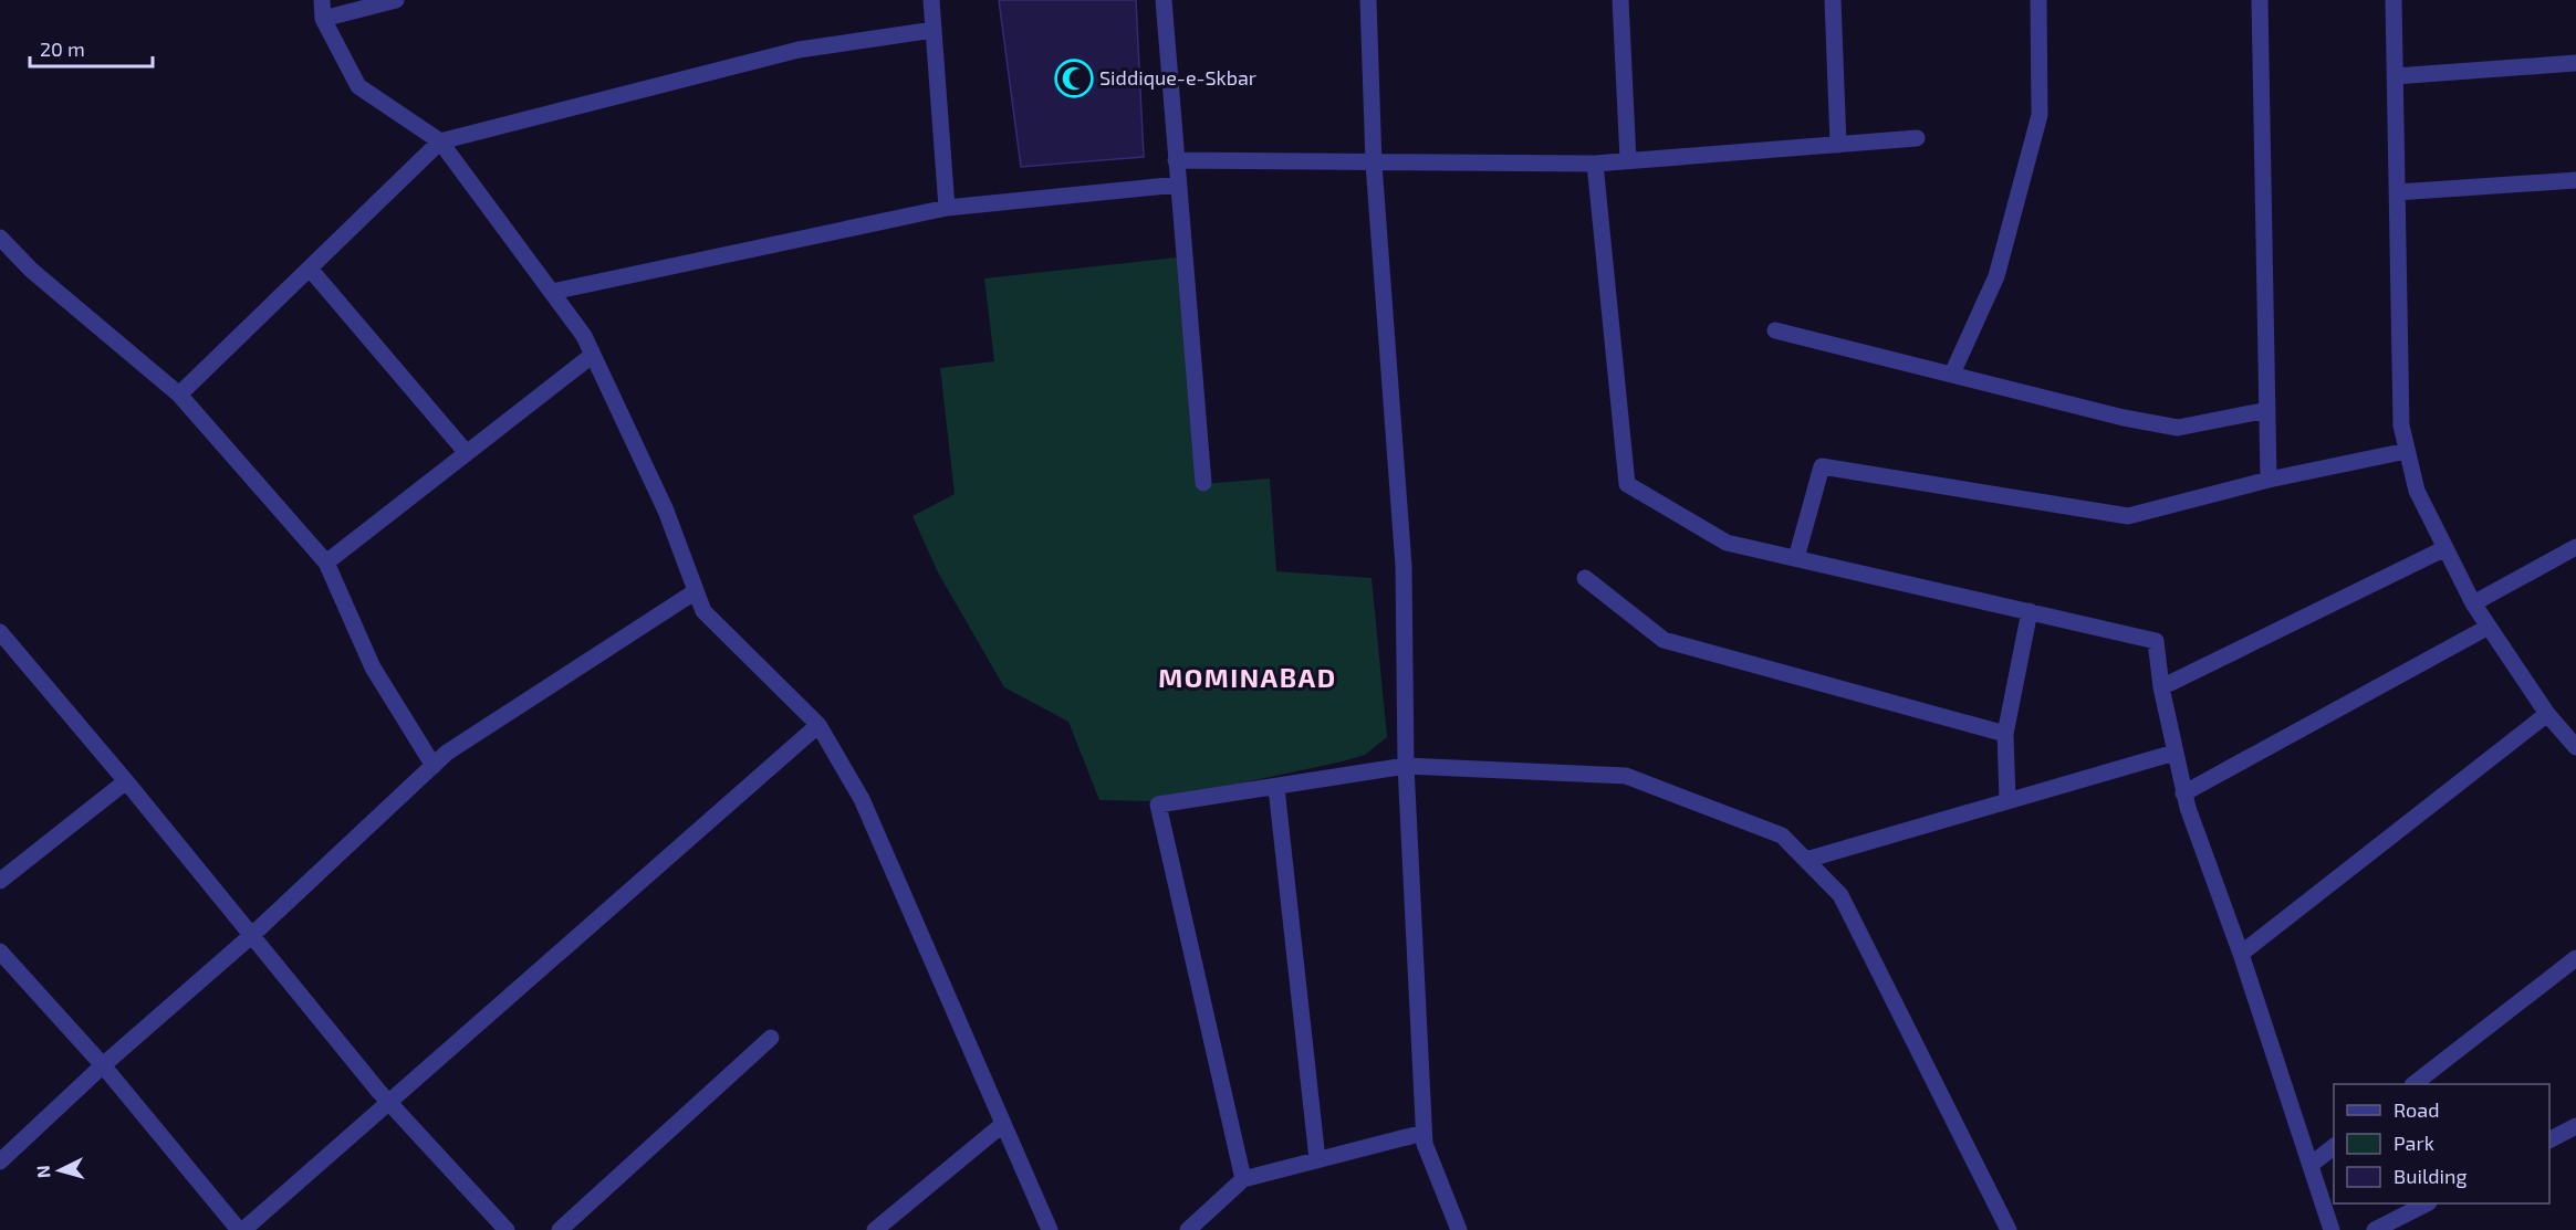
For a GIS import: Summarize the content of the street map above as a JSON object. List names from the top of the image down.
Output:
{
  "districts": ["MOMINABAD"],
  "places": {
    "mosque": ["Siddique-e-Skbar"]
  },
  "legend": ["Road", "Park", "Building"],
  "scale_bar": "20 m",
  "north": "left"
}
